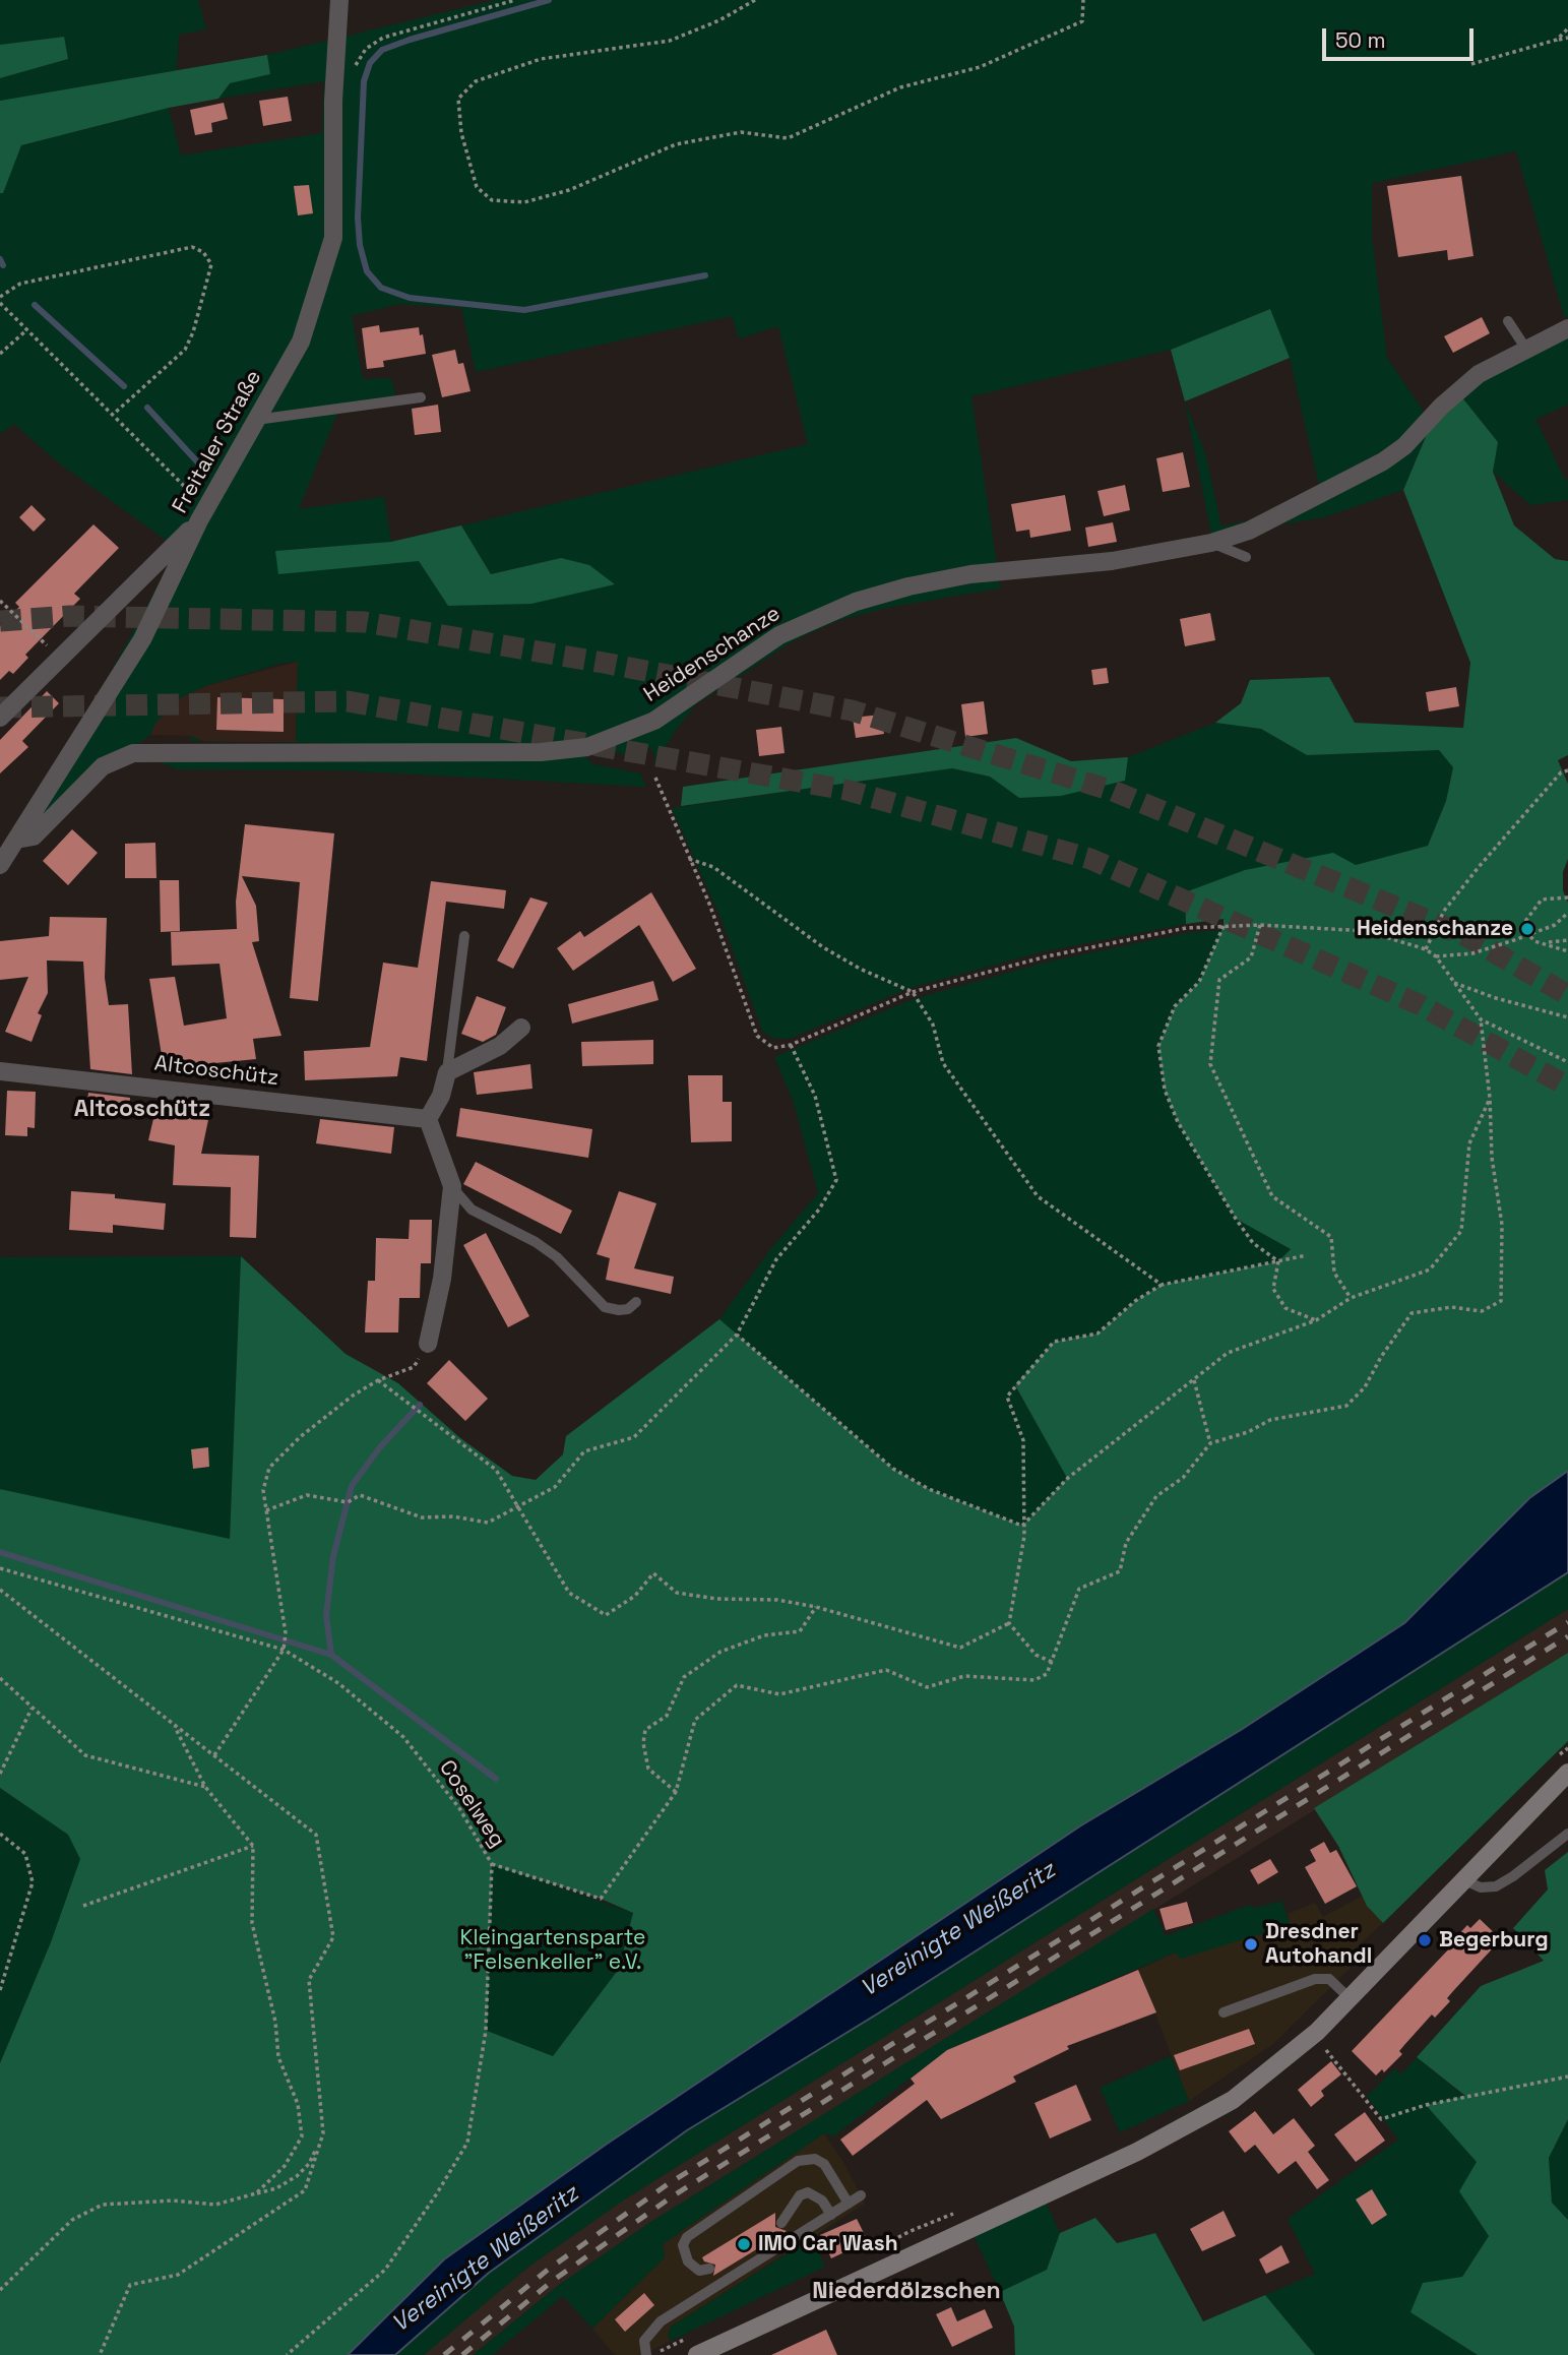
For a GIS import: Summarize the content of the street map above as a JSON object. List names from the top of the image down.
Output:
{
  "streets": {
    "street": ["Freitaler Straße", "Heidenschanze", "Altcoschütz"],
    "path": ["Coselweg"]
  },
  "crossings": [
    ["Freitaler Straße", "Heidenschanze"]
  ],
  "districts": ["Altcoschütz", "Niederdölzschen"],
  "water": ["Vereinigte Weißeritz"],
  "parks": ["Kleingartensparte \"Felsenkeller\" e.V."],
  "places": [
    "Heidenschanze",
    "Begerburg",
    "Dresdner Autohandl",
    "IMO Car Wash"
  ],
  "scale_bar": "50 m"
}
